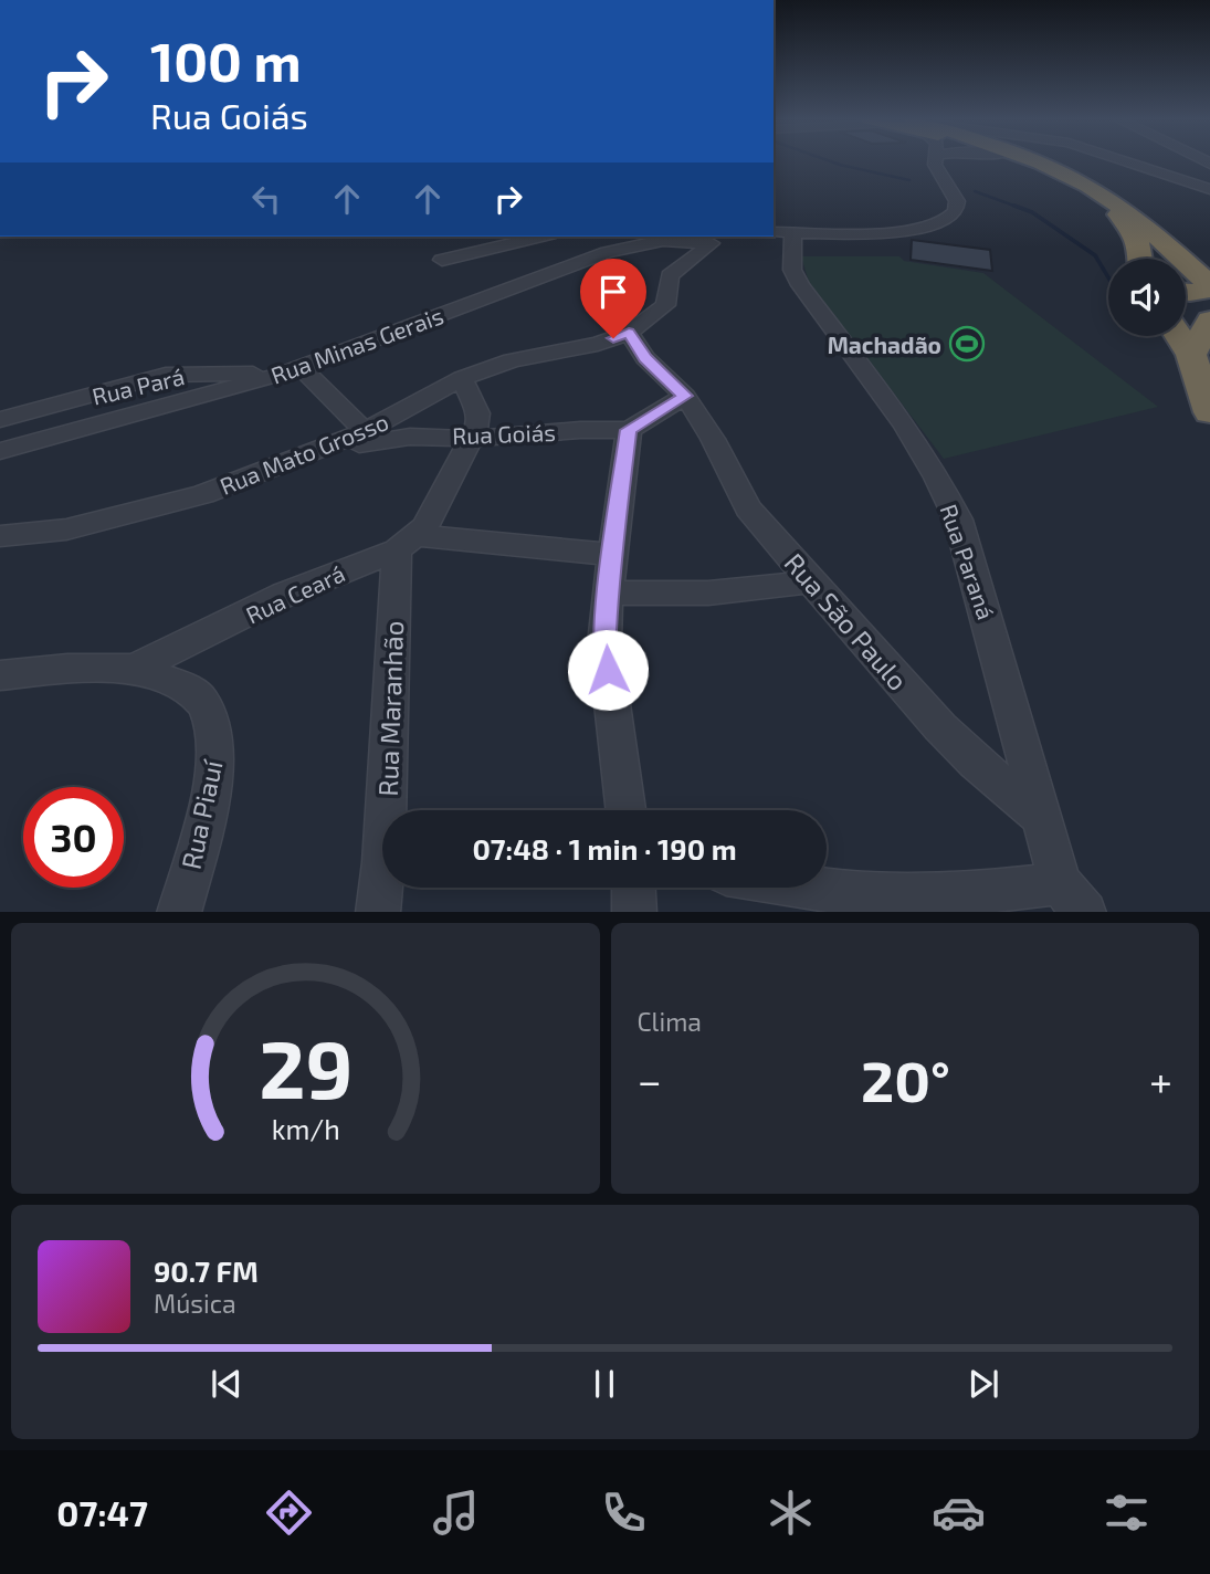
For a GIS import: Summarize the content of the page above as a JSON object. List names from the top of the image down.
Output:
{
  "streets": {
    "street": [
      "Rua Minas Gerais",
      "Rua Pará",
      "Rua Goiás",
      "Rua Mato Grosso",
      "Rua Paraná",
      "Rua Ceará",
      "Rua São Paulo",
      "Rua Maranhão",
      "Rua Piauí"
    ]
  },
  "crossings": [
    ["Rua Minas Gerais", "Rua Pará"],
    ["Rua Minas Gerais", "Rua Mato Grosso"],
    ["Rua Goiás", "Rua Mato Grosso"],
    ["Rua Paraná", "Rua São Paulo"],
    ["Rua Ceará", "Rua Maranhão"],
    ["Rua Ceará", "Rua Piauí"]
  ],
  "places": {
    "sports": ["Machadão"]
  },
  "page": {
    "turn": ["100 m", "Rua Goiás"],
    "limit": "30",
    "trip": "07:48 · 1 min · 190 m",
    "tile": "Clima",
    "heat": ["−", "20°", "+"],
    "song": ["90.7 FM", "Música"],
    "tabs": "07:47",
    "gauge": ["29", "km/h"]
  }
}
